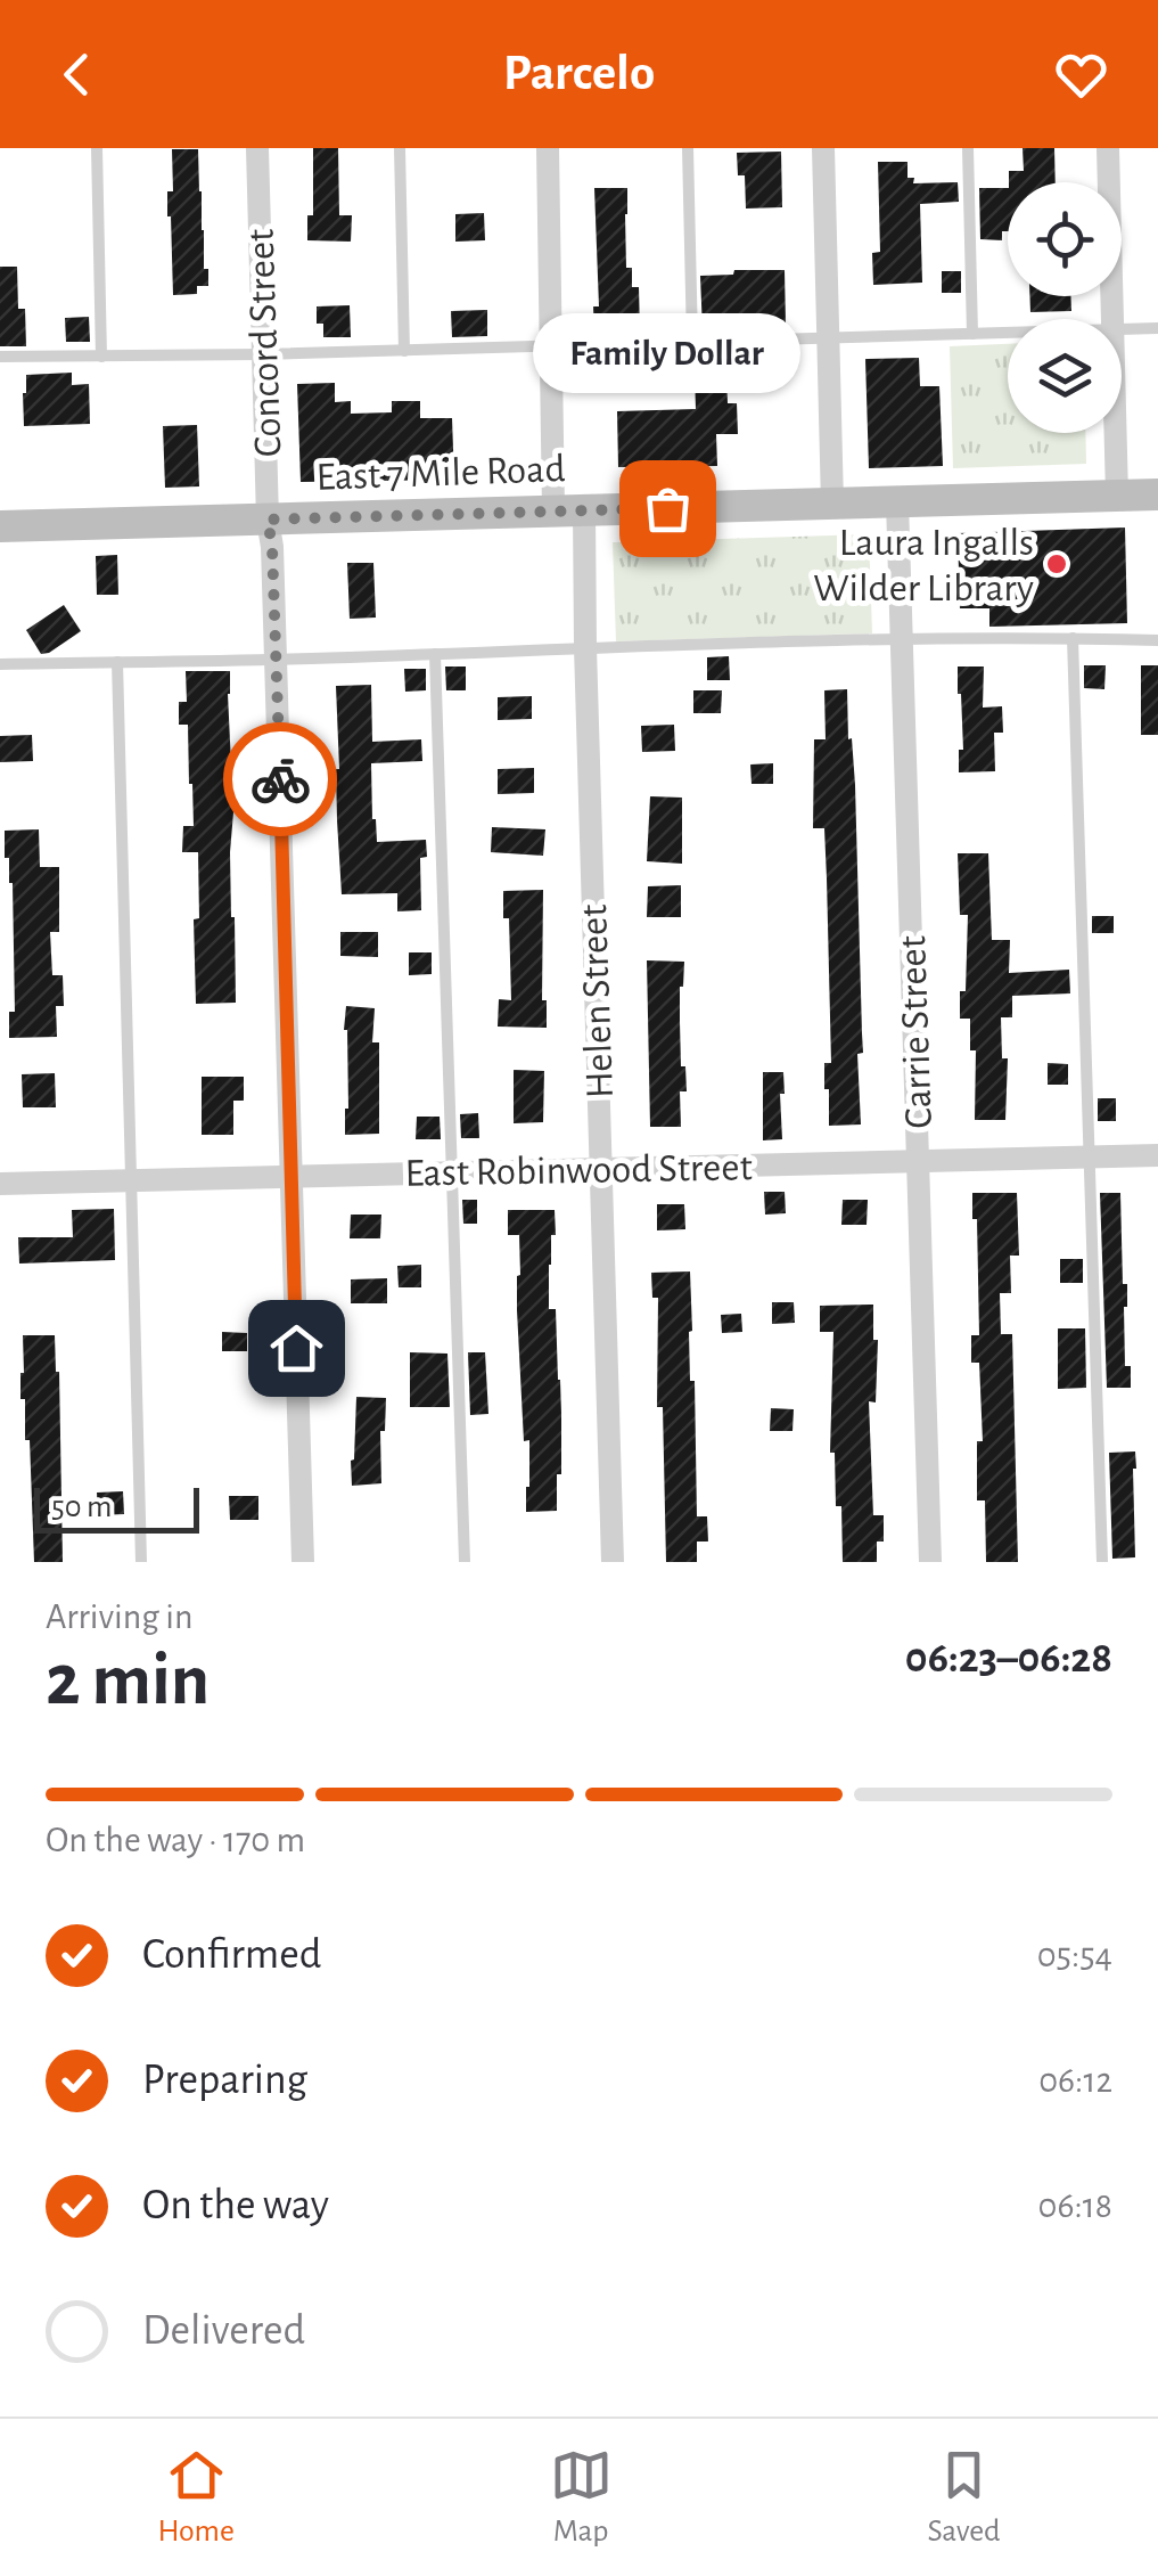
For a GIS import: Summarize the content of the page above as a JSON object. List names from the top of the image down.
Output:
{
  "streets": {
    "street": [
      "Concord Street",
      "East 7 Mile Road",
      "Helen Street",
      "Carrie Street",
      "East Robinwood Street"
    ]
  },
  "crossings": [
    ["Concord Street", "East 7 Mile Road"],
    ["Concord Street", "East Robinwood Street"],
    ["East 7 Mile Road", "Helen Street"],
    ["East 7 Mile Road", "Carrie Street"],
    ["Helen Street", "East Robinwood Street"],
    ["Carrie Street", "East Robinwood Street"]
  ],
  "places": ["Family Dollar", "Laura Ingalls Wilder Library"],
  "scale_bar": "50 m",
  "page": {
    "header": "Parcelo",
    "bubble": "Family Dollar",
    "scale": "50 m",
    "heading": ["2 min", "Arriving in", "06:23–06:28"],
    "bar": "On the way · 170 m",
    "list": [
      ["Confirmed", "05:54"],
      ["Preparing", "06:12"],
      ["On the way", "06:18"],
      "Delivered"
    ],
    "tabs": ["Home", "Map", "Saved"]
  }
}
